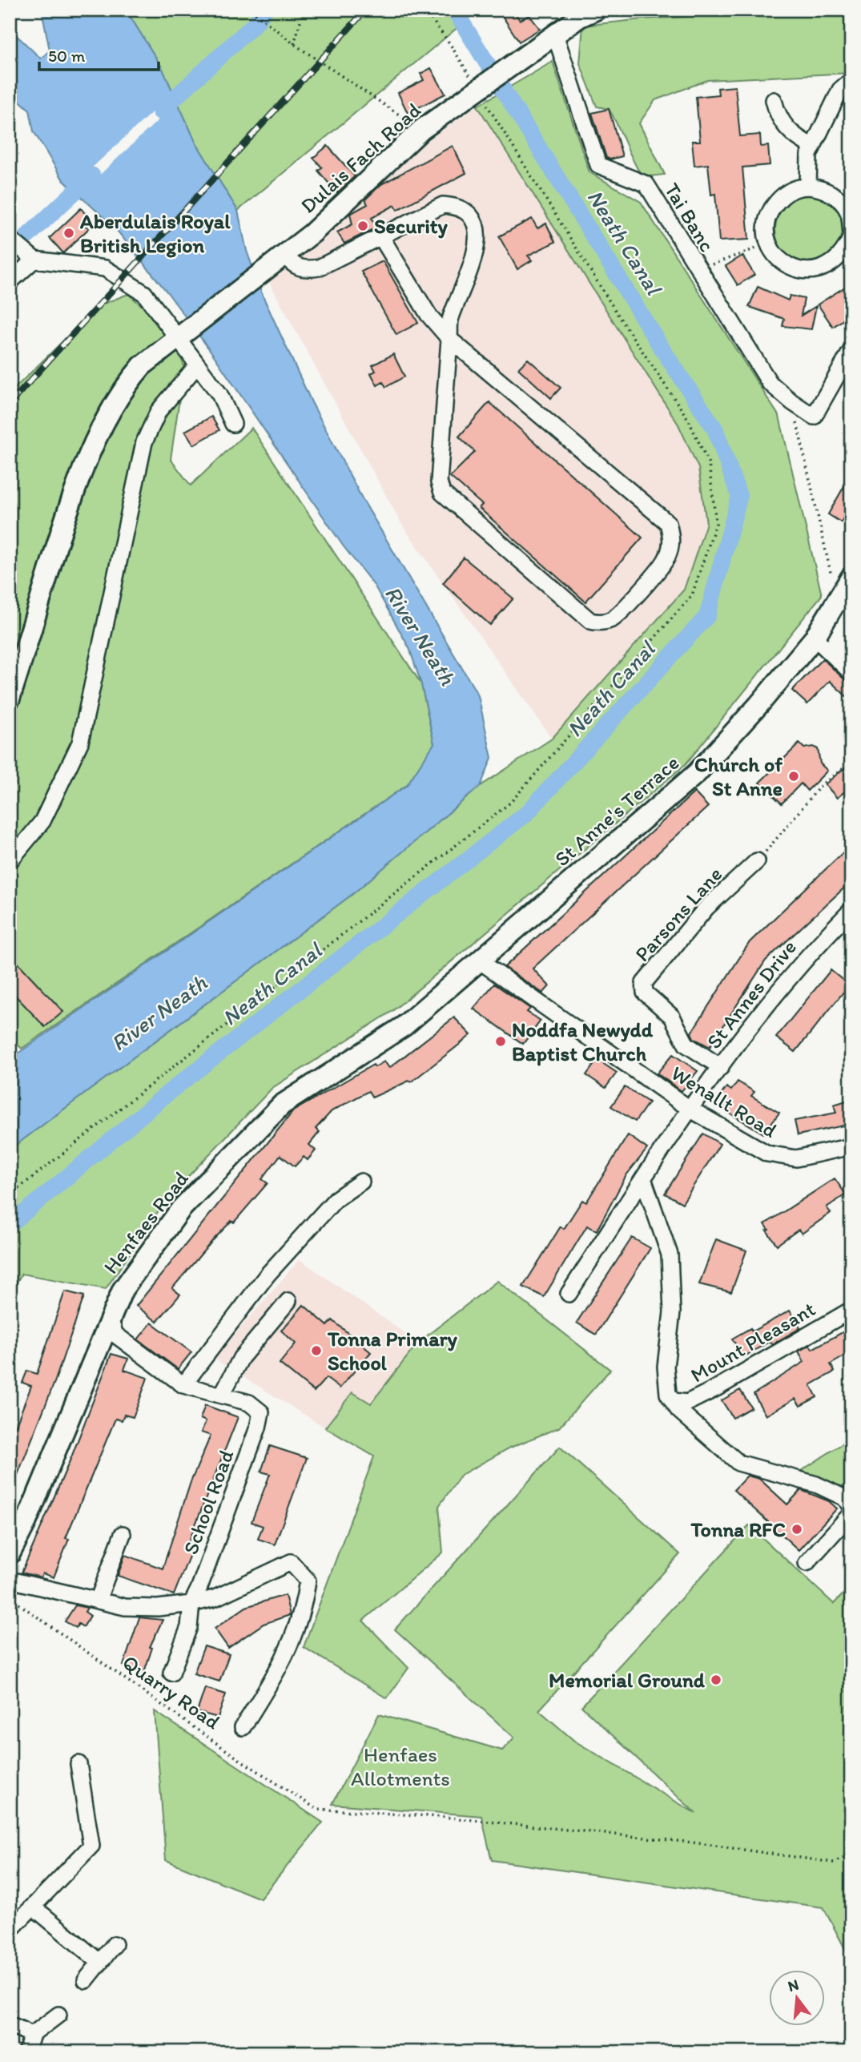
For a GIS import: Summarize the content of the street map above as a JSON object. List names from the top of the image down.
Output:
{
  "streets": {
    "main road": ["Dulais Fach Road", "St Anne's Terrace", "Henfaes Road"],
    "street": [
      "Tai Banc",
      "Parsons Lane",
      "St Annes Drive",
      "Wenallt Road",
      "Mount Pleasant",
      "School Road"
    ],
    "path": ["Quarry Road"]
  },
  "crossings": [
    ["Dulais Fach Road", "Tai Banc"],
    ["St Anne's Terrace", "Wenallt Road"],
    ["St Anne's Terrace", "Henfaes Road"],
    ["Parsons Lane", "St Annes Drive"],
    ["St Annes Drive", "Wenallt Road"],
    ["Wenallt Road", "Henfaes Road"],
    ["Henfaes Road", "School Road"]
  ],
  "water": ["Neath Canal", "River Neath"],
  "parks": ["Henfaes Allotments"],
  "places": [
    "Security",
    "Aberdulais Royal British Legion",
    "Church of St Anne",
    "Noddfa Newydd Baptist Church",
    "Tonna Primary School",
    "Tonna RFC",
    "Memorial Ground"
  ],
  "scale_bar": "50 m",
  "north": "top"
}
